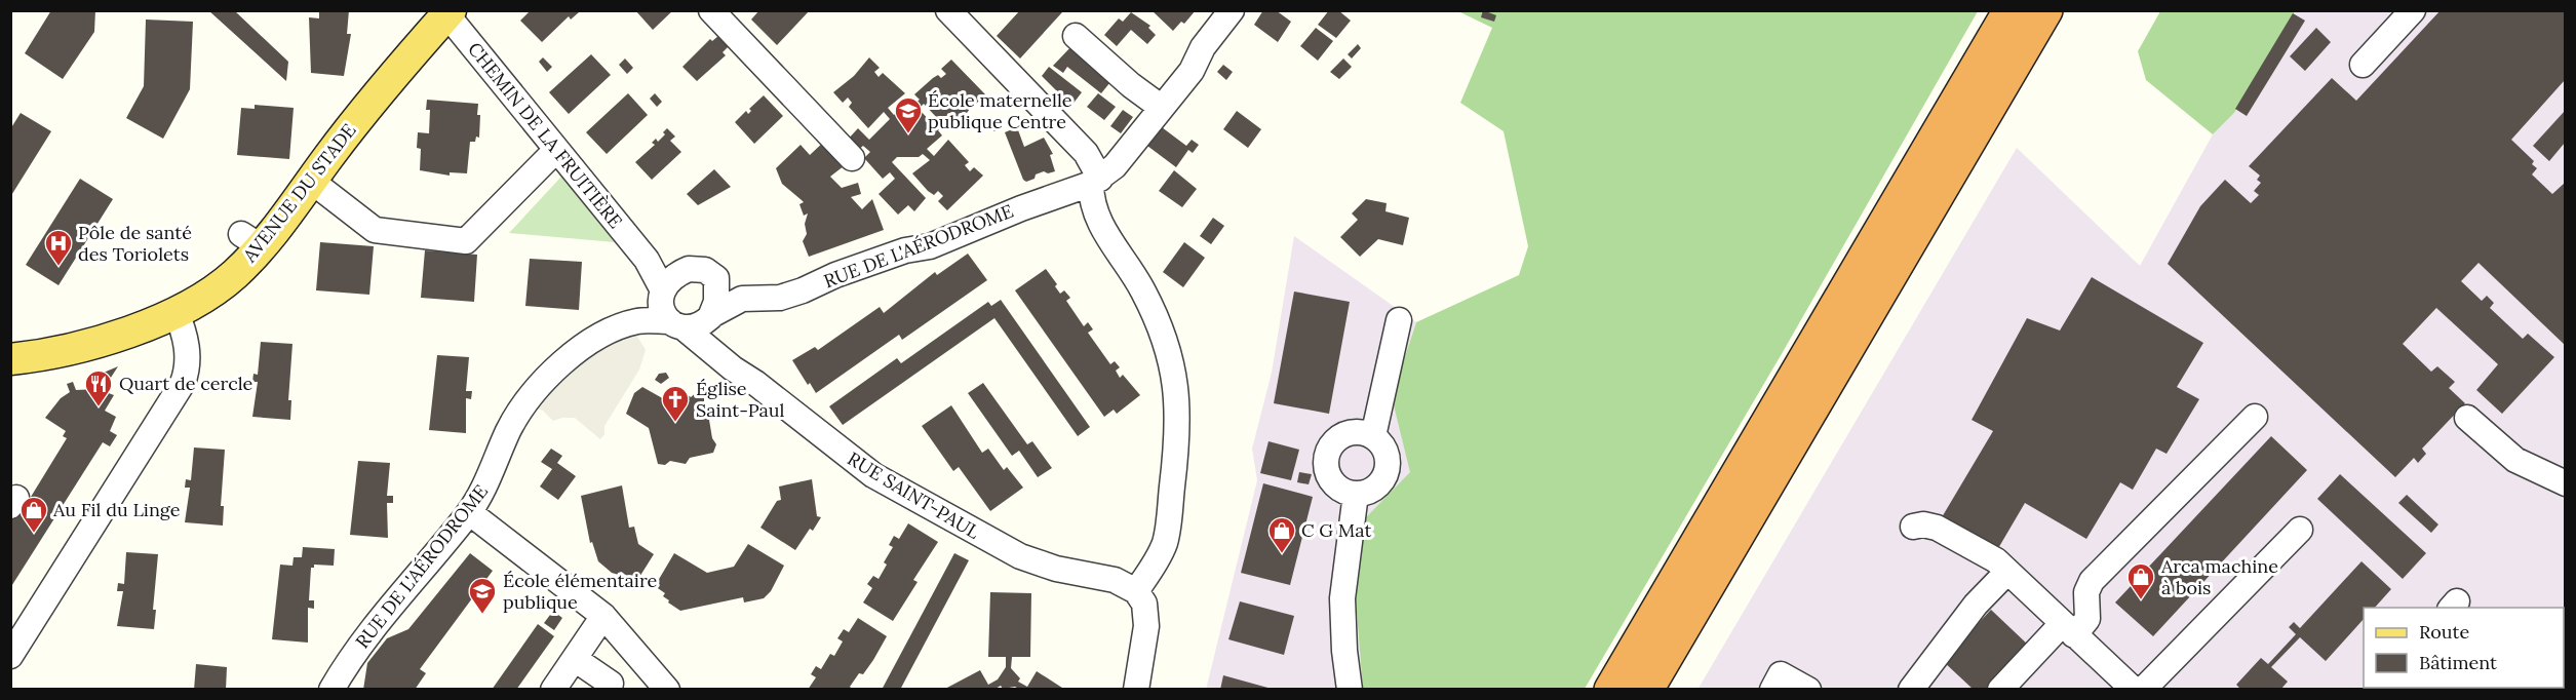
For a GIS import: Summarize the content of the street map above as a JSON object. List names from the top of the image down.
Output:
{
  "streets": {
    "main road": ["AVENUE DU STADE"],
    "street": ["CHEMIN DE LA FRUITIÈRE", "RUE DE L'AÉRODROME", "RUE SAINT-PAUL"]
  },
  "crossings": [
    ["CHEMIN DE LA FRUITIÈRE", "AVENUE DU STADE"],
    ["CHEMIN DE LA FRUITIÈRE", "RUE DE L'AÉRODROME"],
    ["CHEMIN DE LA FRUITIÈRE", "RUE SAINT-PAUL"],
    ["RUE DE L'AÉRODROME", "RUE SAINT-PAUL"]
  ],
  "places": {
    "school or university": ["École maternelle publique Centre", "École élémentaire publique"],
    "hospital": ["Pôle de santé des Toriolets"],
    "restaurant": ["Quart de cercle"],
    "church": ["Église Saint-Paul"],
    "shop": ["Au Fil du Linge", "C G Mat", "Arca machine à bois"]
  },
  "legend": ["Route", "Bâtiment"]
}
